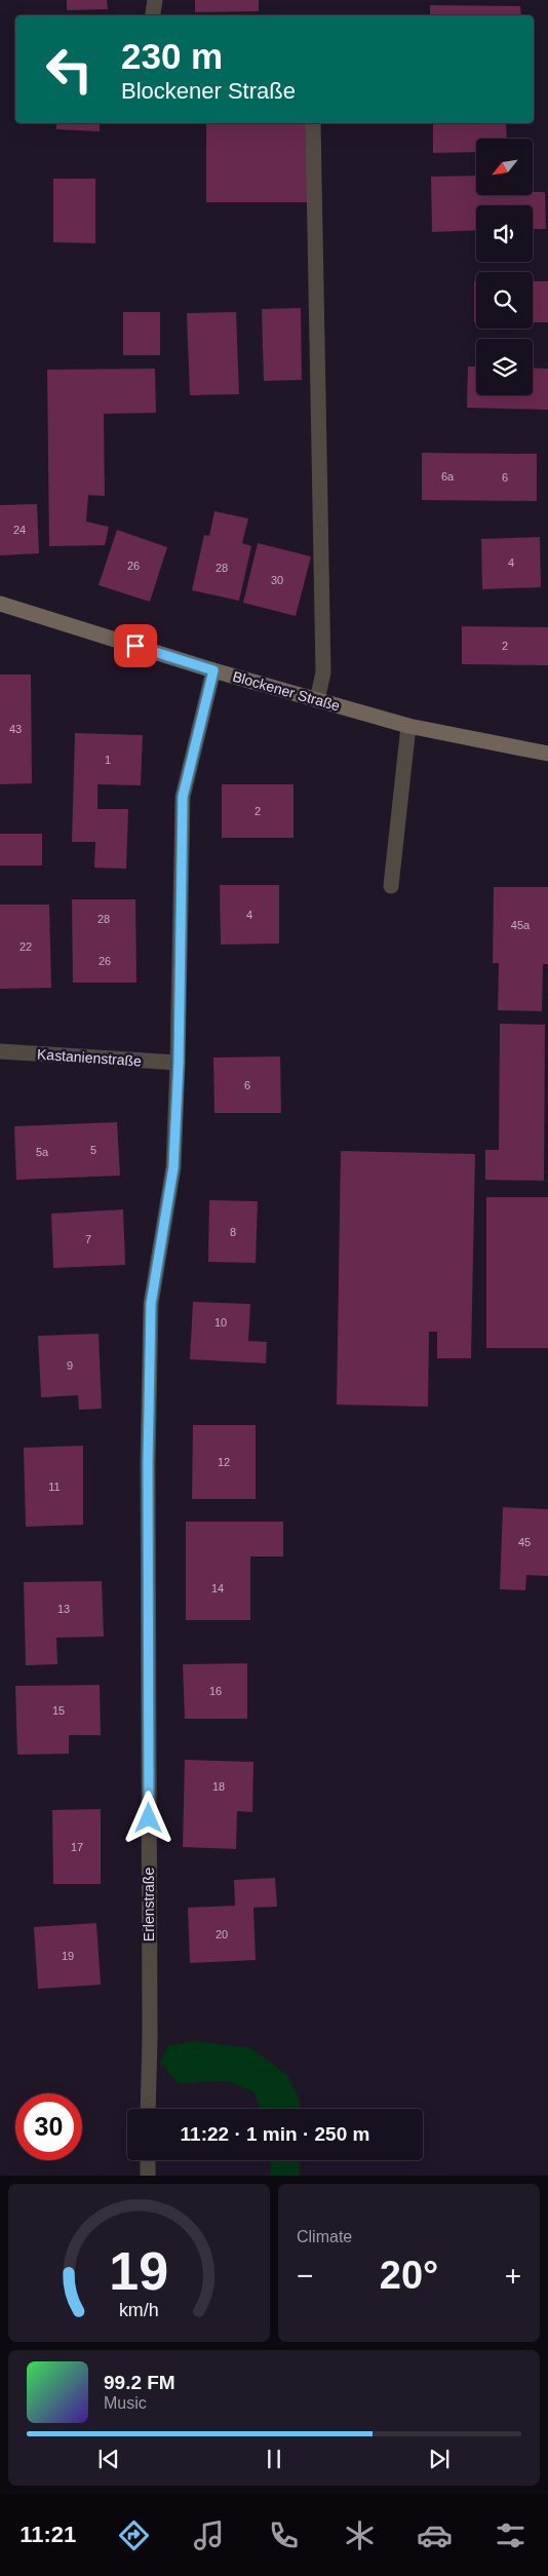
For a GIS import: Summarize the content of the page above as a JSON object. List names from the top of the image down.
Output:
{
  "streets": {
    "street": ["Blockener Straße", "Kastanienstraße", "Erlenstraße"]
  },
  "crossings": [
    ["Blockener Straße", "Erlenstraße"],
    ["Kastanienstraße", "Erlenstraße"]
  ],
  "house_numbers": [
    "6a",
    "6",
    "24",
    "4",
    "26",
    "28",
    "30",
    "2",
    "43",
    "1",
    "2",
    "4",
    "28",
    "45a",
    "22",
    "26",
    "6",
    "5",
    "5a",
    "8",
    "7",
    "10",
    "9",
    "12",
    "11",
    "45",
    "14",
    "13",
    "16",
    "15",
    "18",
    "17",
    "20",
    "19"
  ],
  "north": "bottom left",
  "page": {
    "turn": ["230 m", "Blockener Straße"],
    "limit": "30",
    "trip": "11:22 · 1 min · 250 m",
    "tile": "Climate",
    "heat": ["−", "20°", "+"],
    "song": ["99.2 FM", "Music"],
    "tabs": "11:21",
    "gauge": ["19", "km/h"]
  }
}
